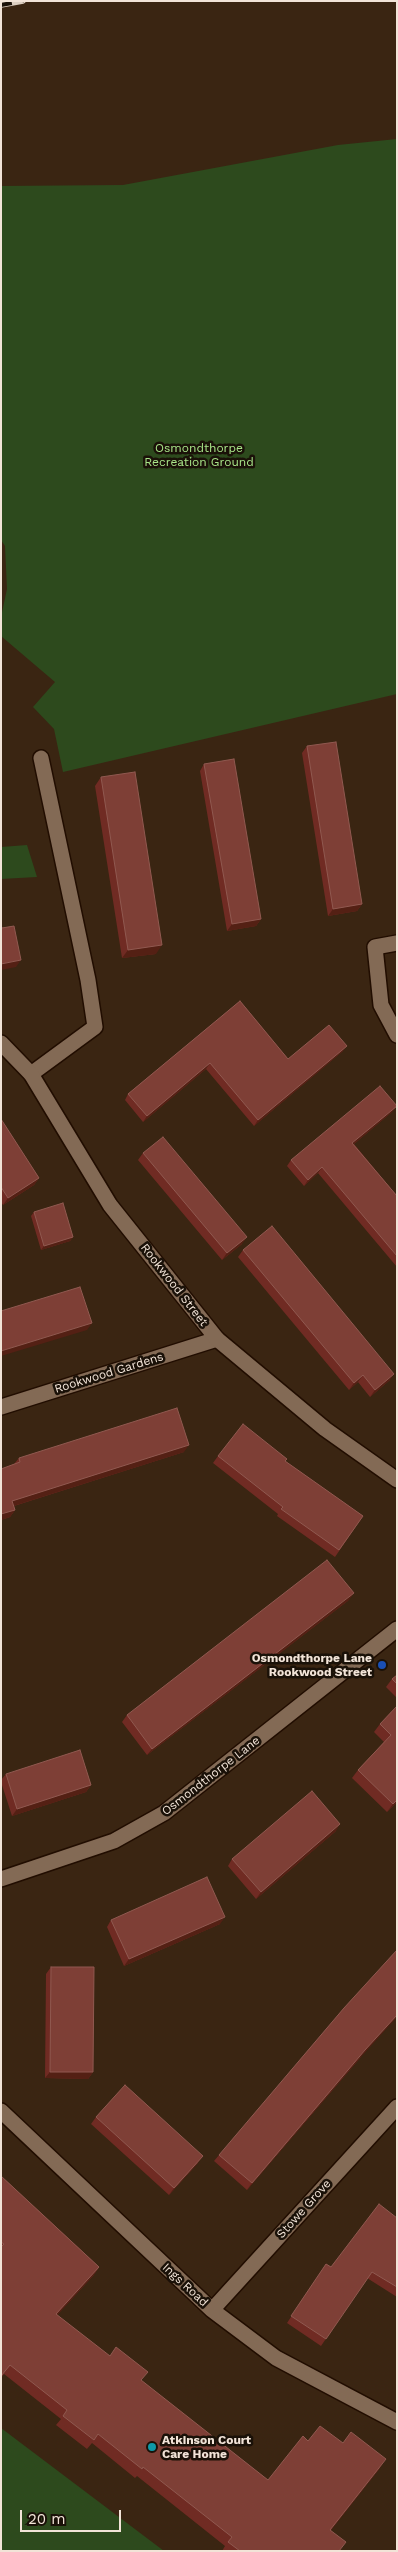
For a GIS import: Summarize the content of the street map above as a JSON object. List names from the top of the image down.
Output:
{
  "streets": {
    "street": [
      "Rookwood Street",
      "Rookwood Gardens",
      "Osmondthorpe Lane",
      "Stowe Grove",
      "Ings Road"
    ]
  },
  "crossings": [
    ["Rookwood Street", "Rookwood Gardens"],
    ["Stowe Grove", "Ings Road"]
  ],
  "parks": ["Osmondthorpe Recreation Ground"],
  "places": ["Osmondthorpe Lane Rookwood Street", "Atkinson Court Care Home"],
  "scale_bar": "20 m"
}
